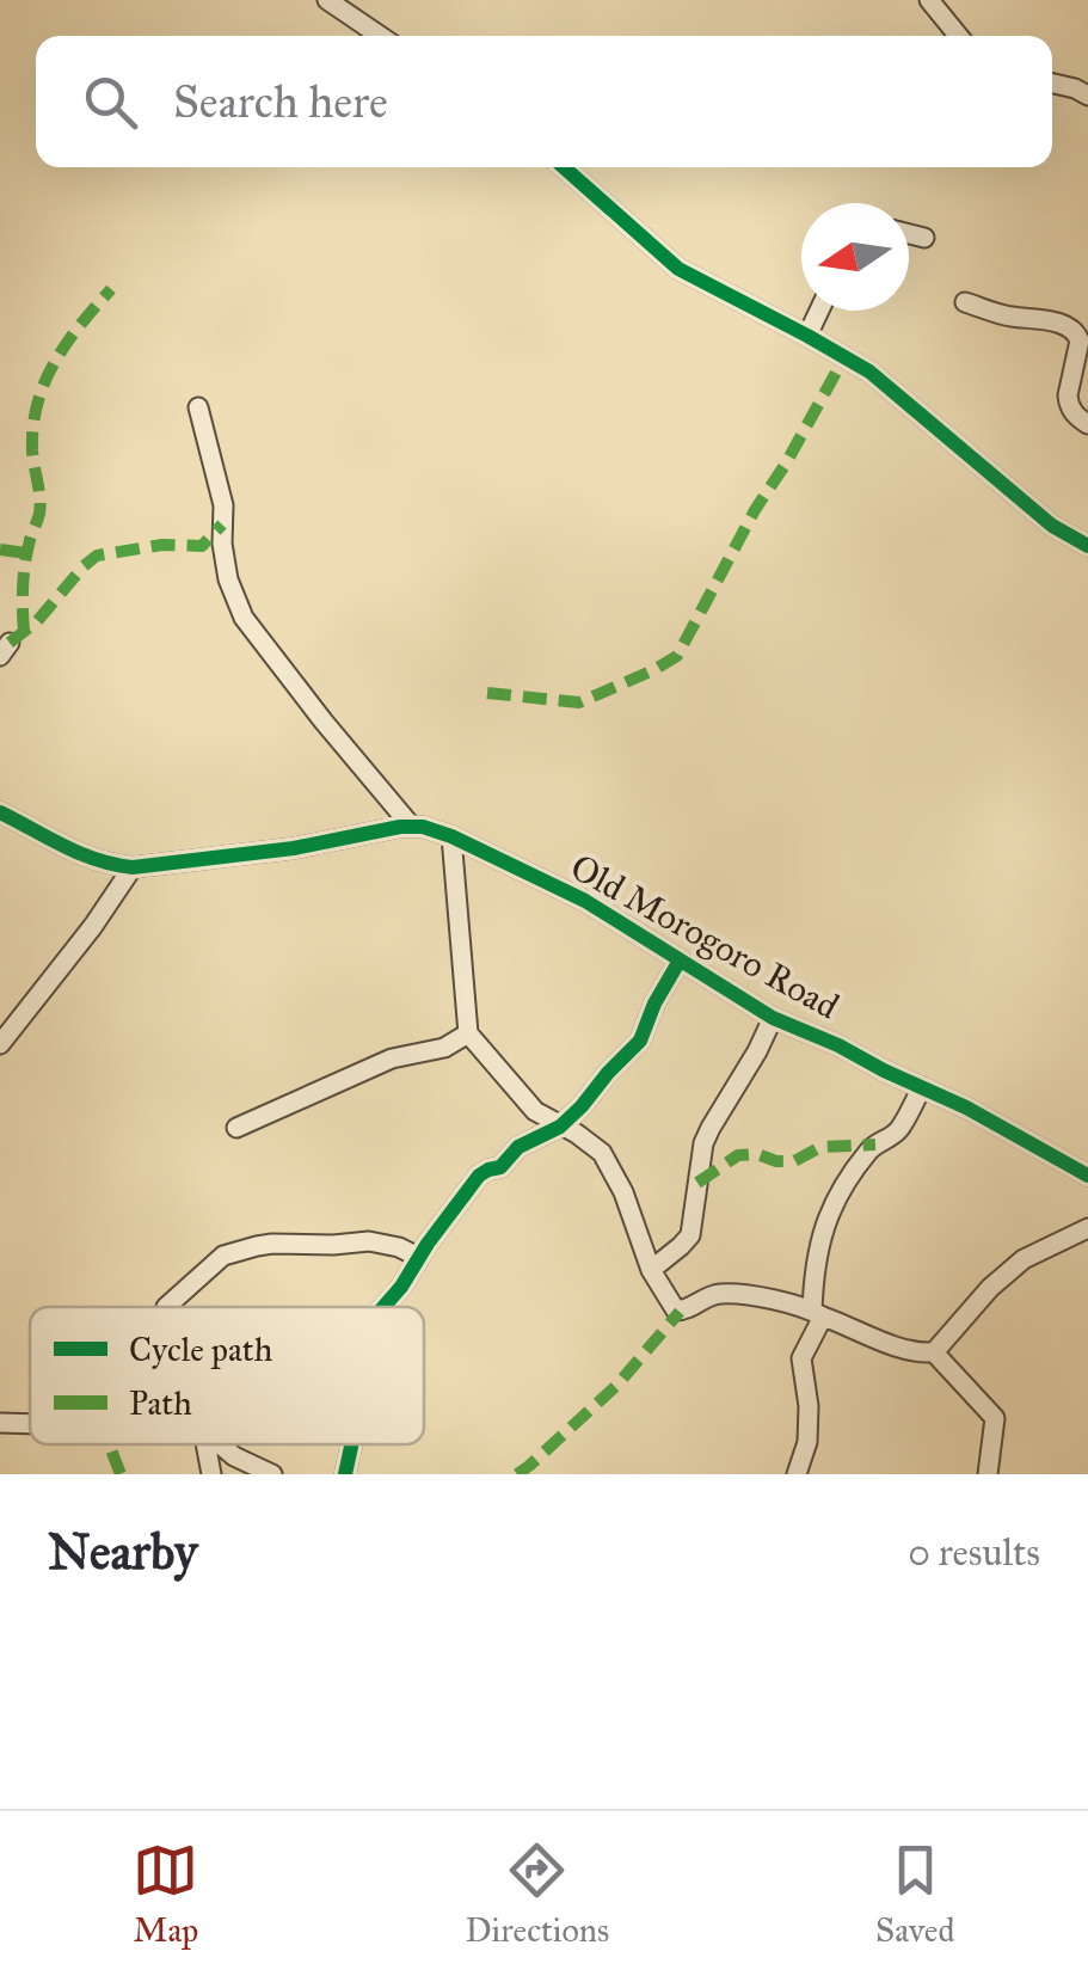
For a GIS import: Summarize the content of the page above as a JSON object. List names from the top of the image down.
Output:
{
  "streets": {
    "street": ["Old Morogoro Road"]
  },
  "legend": ["Cycle path", "Path"],
  "north": "left",
  "page": {
    "search": "Search here",
    "heading": ["Nearby", "0 results"],
    "nav": ["Map", "Directions", "Saved"]
  }
}
